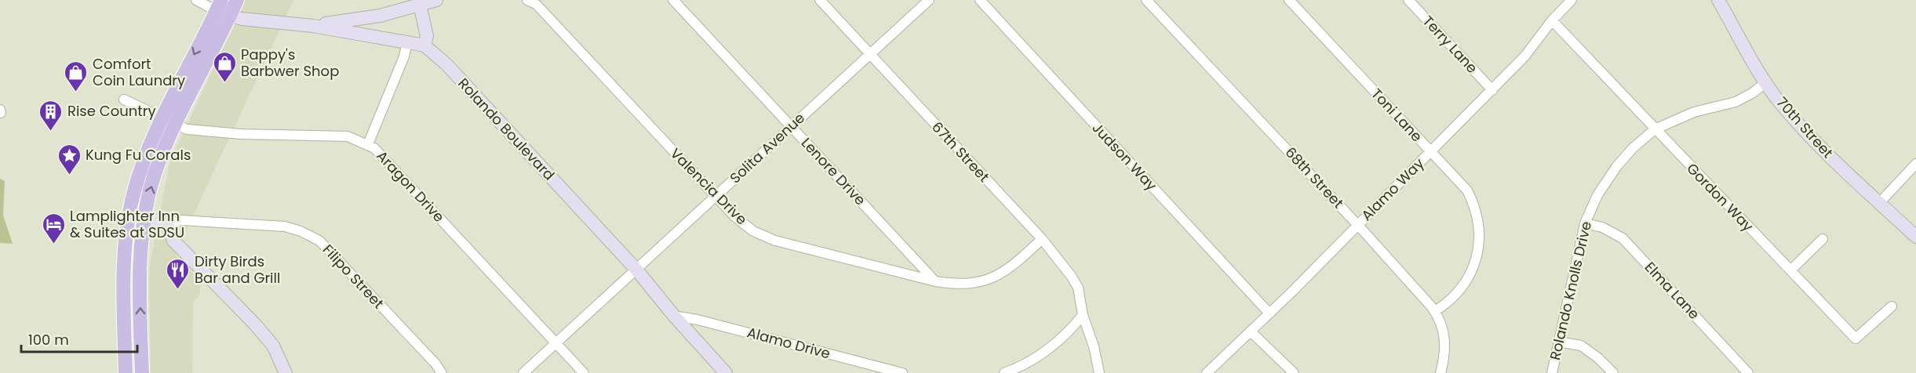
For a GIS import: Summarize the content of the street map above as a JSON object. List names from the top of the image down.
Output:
{
  "streets": {
    "street": [
      "Terry Lane",
      "Toni Lane",
      "70th Street",
      "Rolando Boulevard",
      "Solita Avenue",
      "67th Street",
      "Judson Way",
      "Lenore Drive",
      "68th Street",
      "Aragon Drive",
      "Valencia Drive",
      "Alamo Way",
      "Gordon Way",
      "Filipo Street",
      "Rolando Knolls Drive",
      "Elma Lane",
      "Alamo Drive"
    ]
  },
  "crossings": [
    ["Terry Lane", "Alamo Way"],
    ["Toni Lane", "68th Street"],
    ["Toni Lane", "Alamo Way"],
    ["70th Street", "Rolando Knolls Drive"],
    ["Rolando Boulevard", "Solita Avenue"],
    ["Rolando Boulevard", "Alamo Drive"],
    ["Solita Avenue", "67th Street"],
    ["Solita Avenue", "Lenore Drive"],
    ["Solita Avenue", "Aragon Drive"],
    ["Solita Avenue", "Valencia Drive"],
    ["67th Street", "Valencia Drive"],
    ["Judson Way", "Alamo Way"],
    ["Lenore Drive", "Valencia Drive"],
    ["68th Street", "Alamo Way"],
    ["Alamo Way", "Gordon Way"],
    ["Gordon Way", "Rolando Knolls Drive"],
    ["Rolando Knolls Drive", "Elma Lane"]
  ],
  "places": {
    "shop": ["Pappy's Barbwer Shop", "Comfort Coin Laundry"],
    "building": ["Rise Country"],
    "place": ["Kung Fu Corals"],
    "hotel": ["Lamplighter Inn & Suites at SDSU"],
    "restaurant": ["Dirty Birds Bar and Grill"]
  },
  "scale_bar": "100 m"
}
